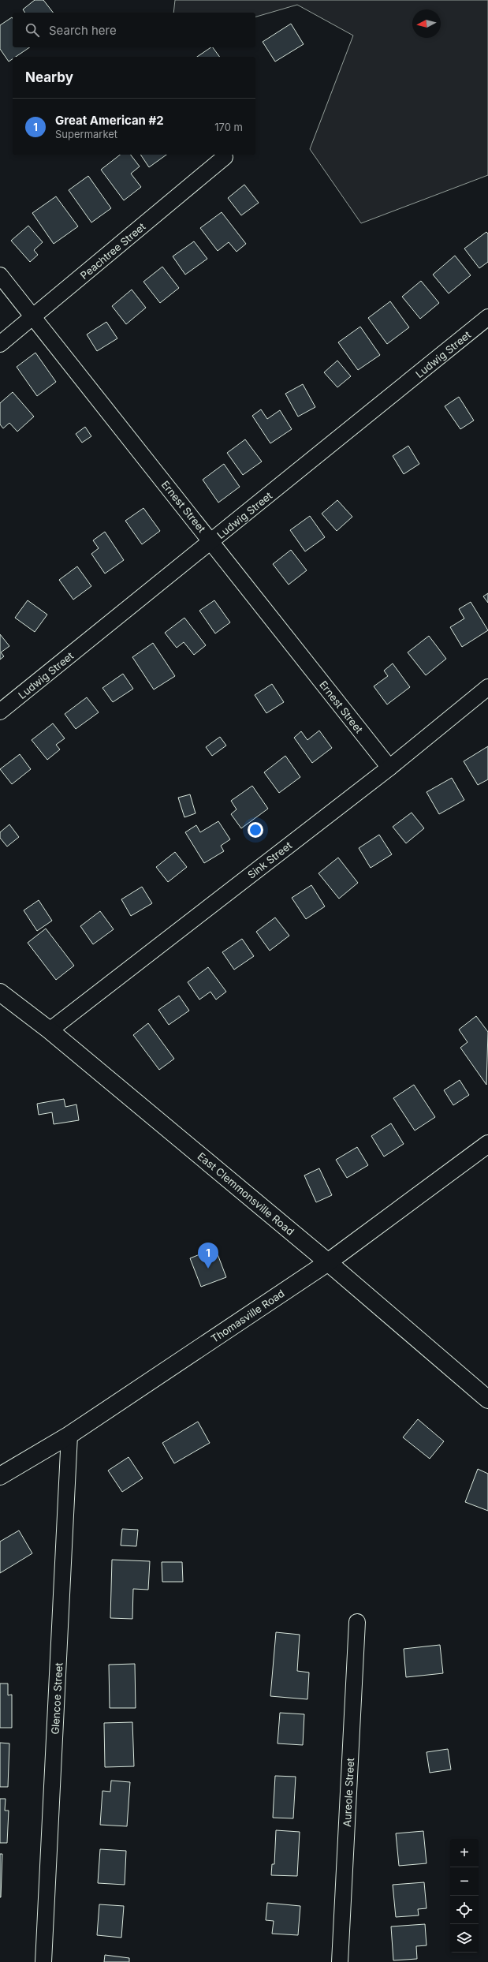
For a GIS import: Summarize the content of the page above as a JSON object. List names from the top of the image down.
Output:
{
  "streets": {
    "main road": ["East Clemmonsville Road", "Thomasville Road"],
    "street": [
      "Peachtree Street",
      "Ludwig Street",
      "Ernest Street",
      "Sink Street",
      "Glencoe Street",
      "Aureole Street"
    ]
  },
  "crossings": [
    ["Peachtree Street", "Ernest Street"],
    ["Ludwig Street", "Ernest Street"],
    ["Ernest Street", "Sink Street"],
    ["Sink Street", "East Clemmonsville Road"],
    ["East Clemmonsville Road", "Thomasville Road"],
    ["Thomasville Road", "Glencoe Street"]
  ],
  "north": "left",
  "page": {
    "search": "Search here",
    "heading": "Nearby",
    "list": [
      {
        "mark": "1",
        "name": "Great American #2",
        "note": "Supermarket",
        "value": "170 m"
      }
    ],
    "pins": "1",
    "map_buttons": ["+", "−"]
  }
}
